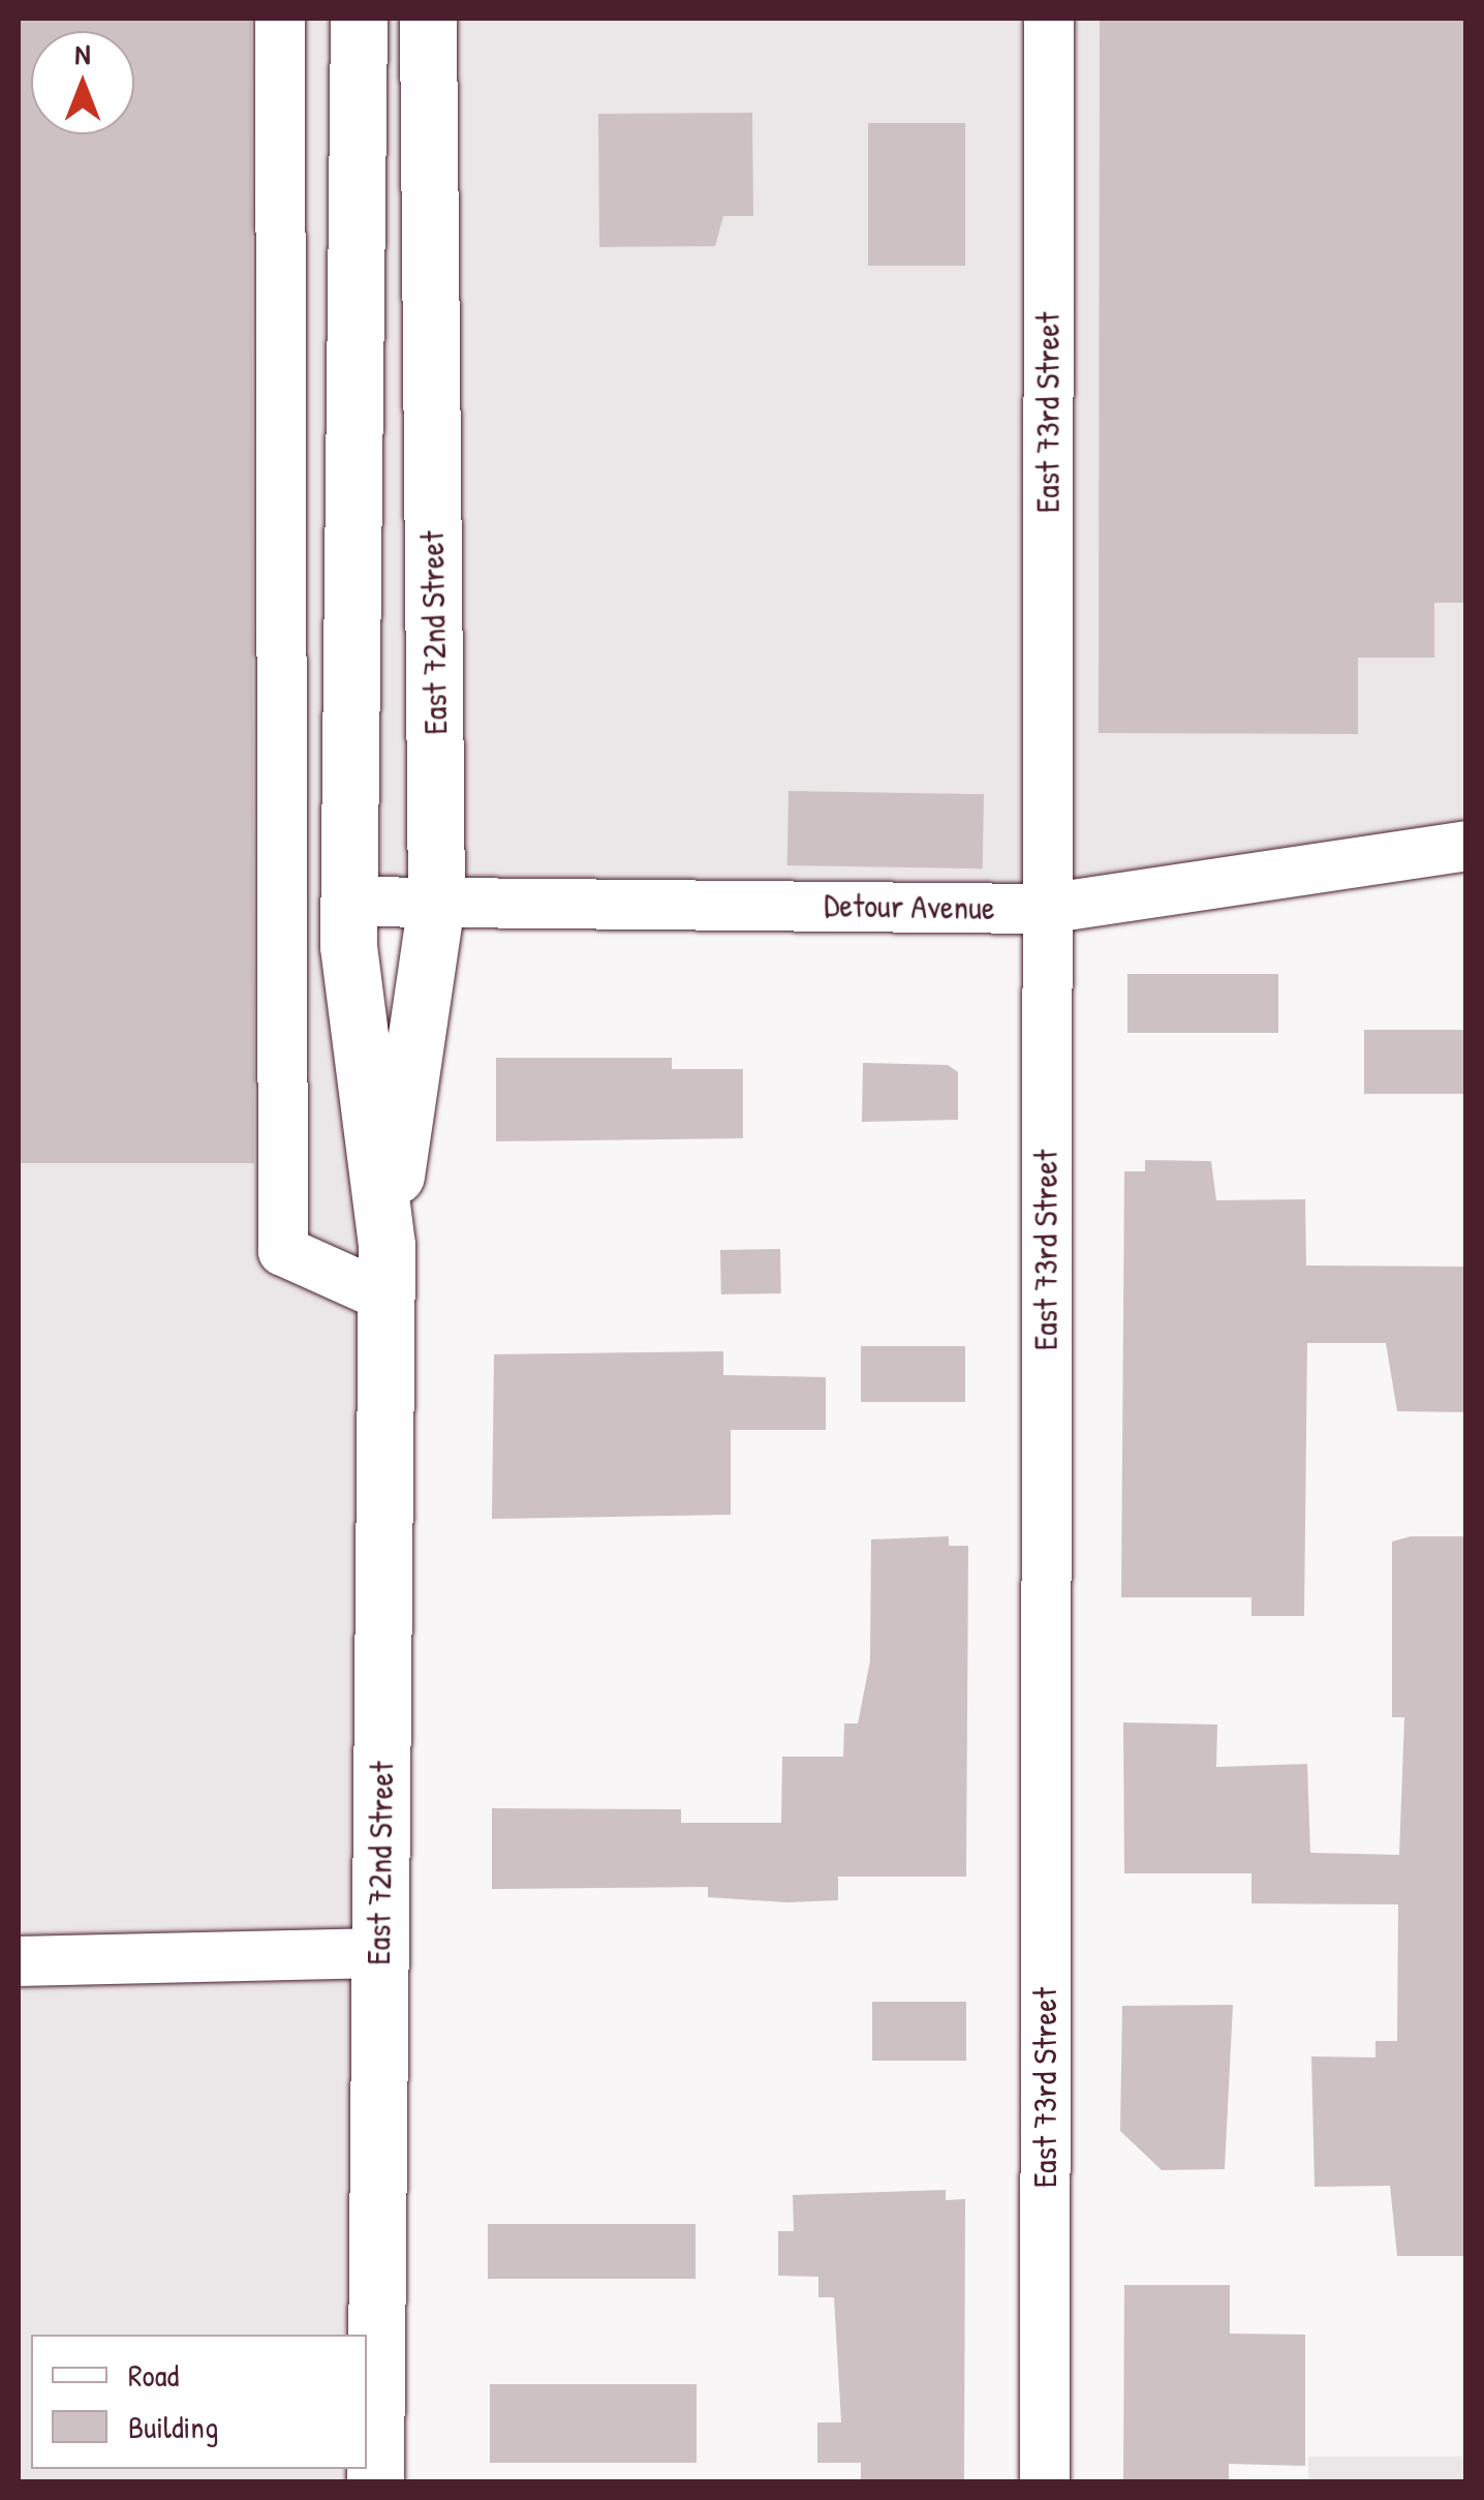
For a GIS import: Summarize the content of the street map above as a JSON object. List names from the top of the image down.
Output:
{
  "streets": {
    "main road": ["East 72nd Street"],
    "street": ["East 73rd Street", "Detour Avenue"]
  },
  "crossings": [
    ["East 73rd Street", "Detour Avenue"],
    ["East 72nd Street", "Detour Avenue"]
  ],
  "legend": ["Road", "Building"],
  "north": "top"
}
